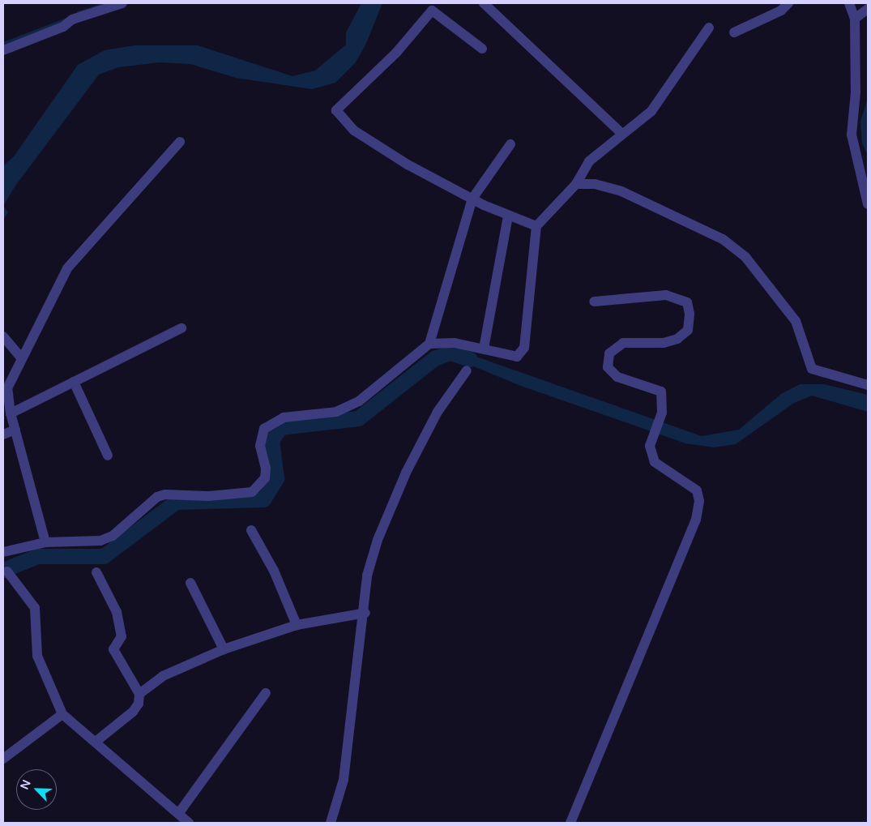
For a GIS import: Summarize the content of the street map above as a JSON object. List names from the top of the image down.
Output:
{
  "north": "top left"
}
